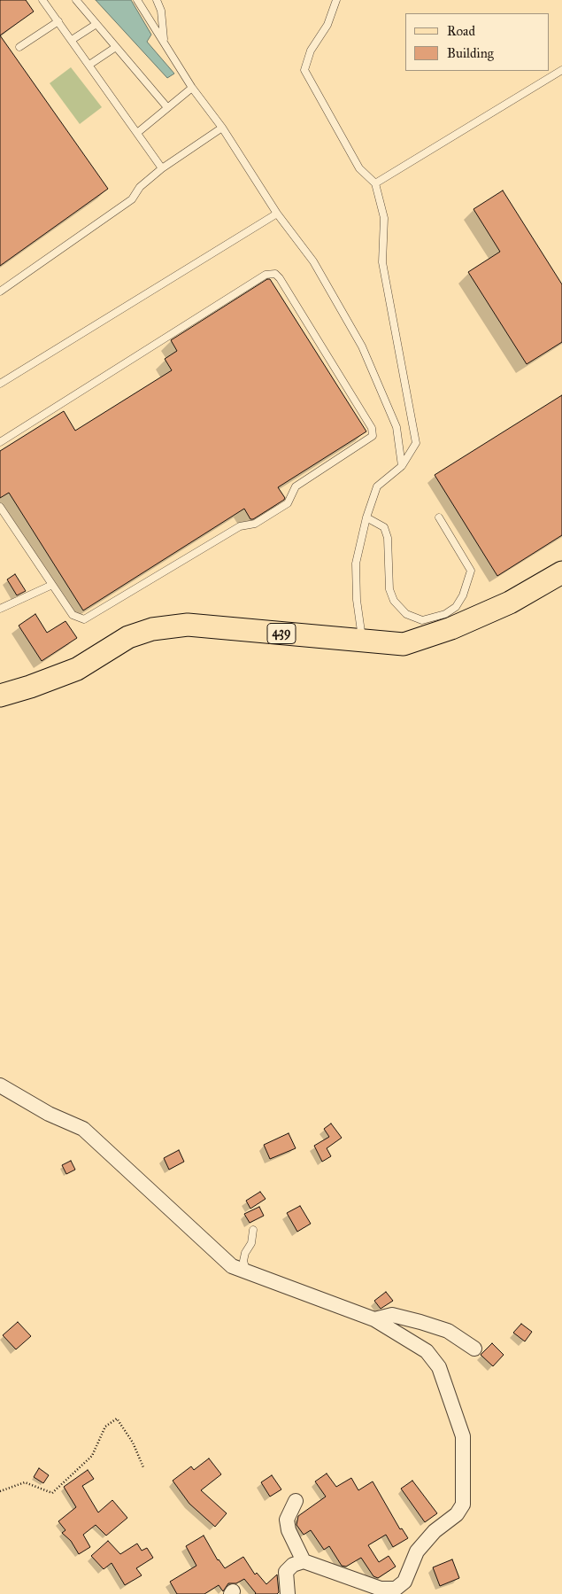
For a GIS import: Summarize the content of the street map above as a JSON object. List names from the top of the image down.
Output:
{
  "streets": {
    "main road": ["439"]
  },
  "legend": ["Road", "Building"]
}
